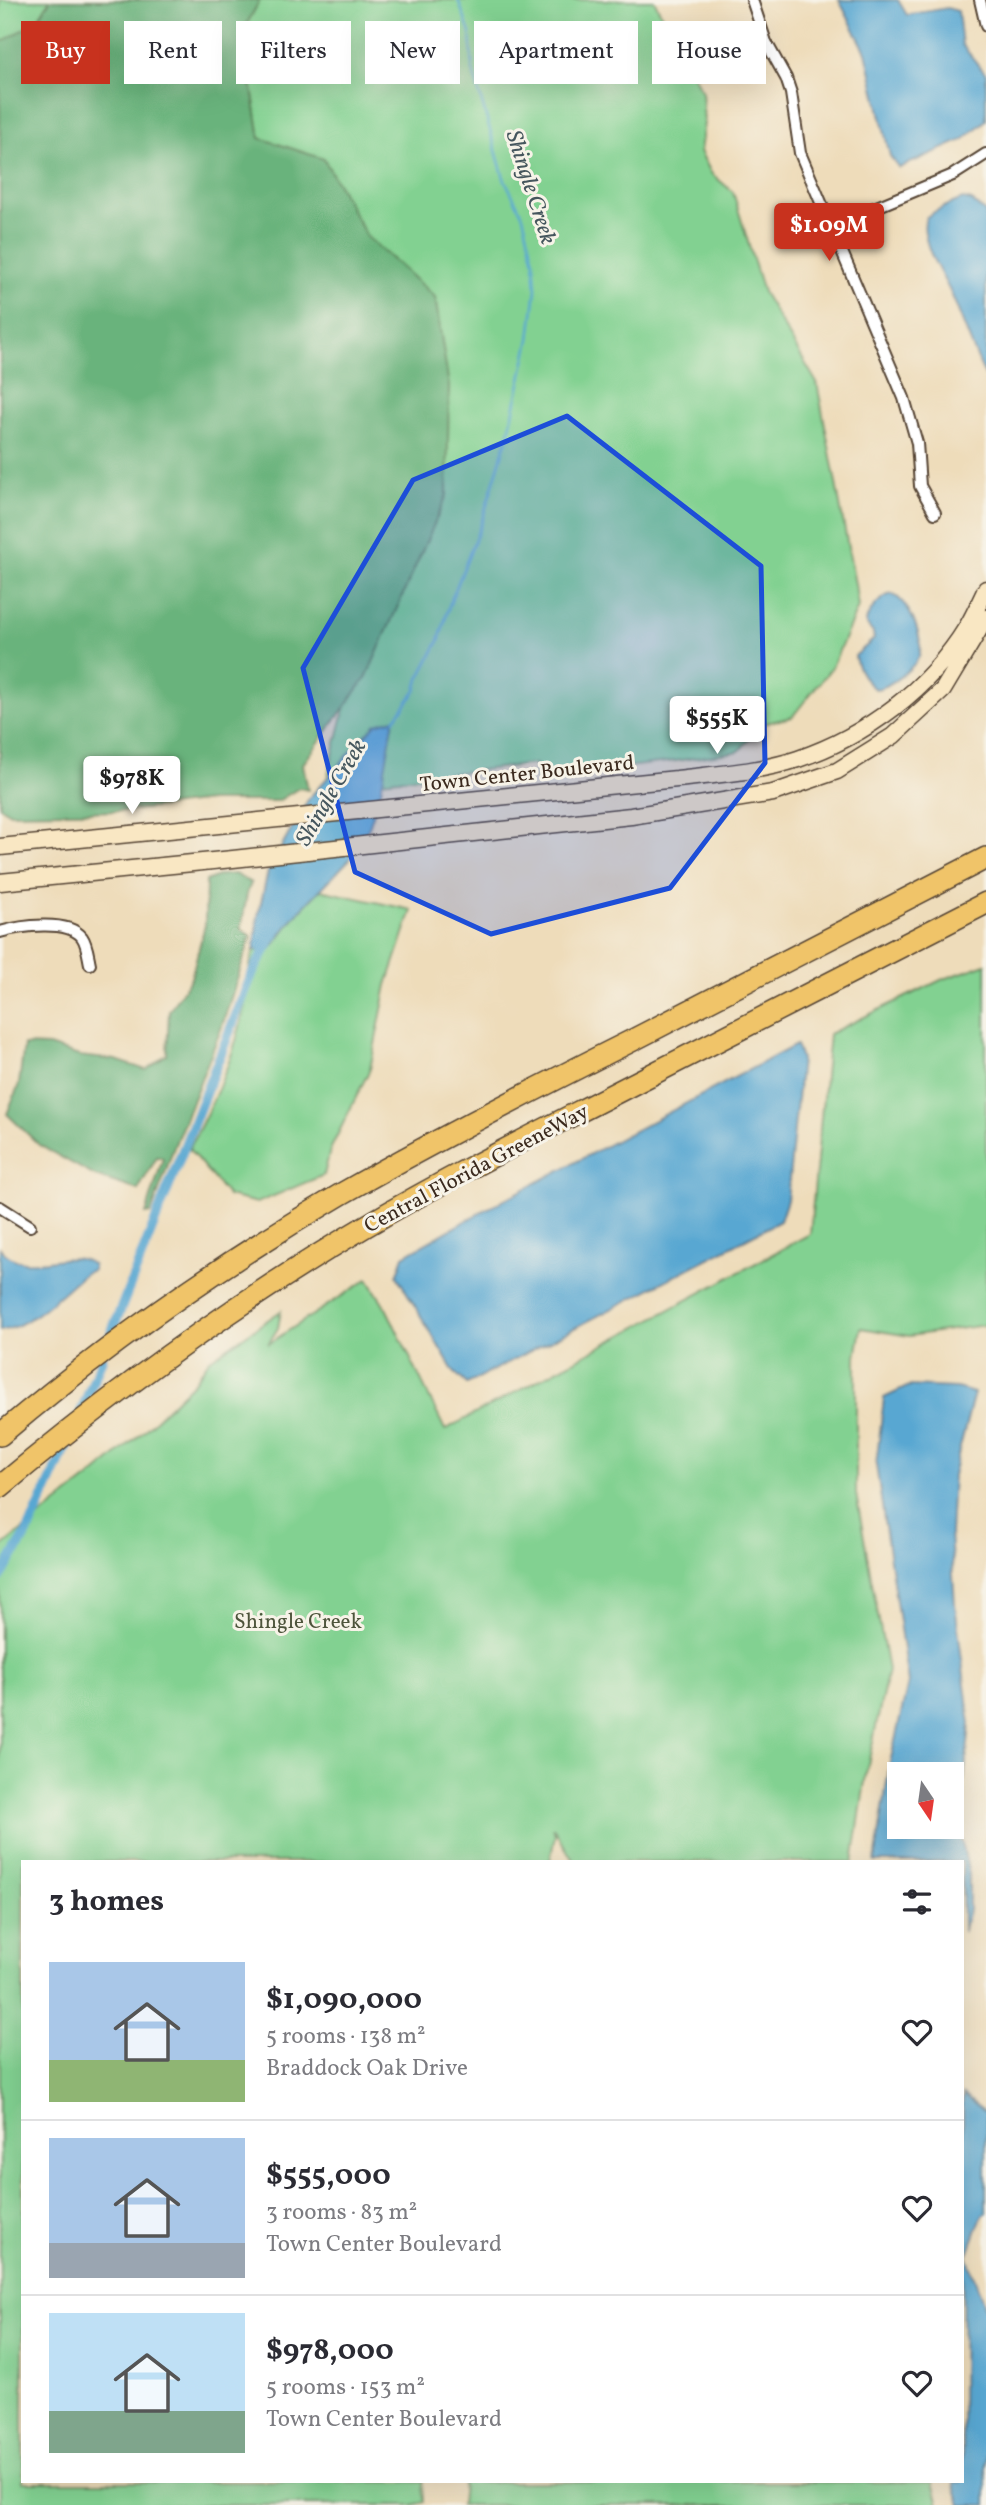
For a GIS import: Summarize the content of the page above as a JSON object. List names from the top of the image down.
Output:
{
  "streets": {
    "highway": ["Central Florida GreeneWay"],
    "street": ["Town Center Boulevard"]
  },
  "water": ["Shingle Creek"],
  "parks": ["Shingle Creek"],
  "north": "bottom",
  "page": {
    "chip": [
      "Buy",
      "Rent",
      "Filters",
      "New",
      "Apartment",
      "House"
    ],
    "price": ["$1.09M", "$555K", "$978K"],
    "heading": "3 homes",
    "list": [
      {
        "name": "$1,090,000",
        "note": "5 rooms · 138 m² · Braddock Oak Drive"
      },
      {
        "name": "$555,000",
        "note": "3 rooms · 83 m² · Town Center Boulevard"
      },
      {
        "name": "$978,000",
        "note": "5 rooms · 153 m² · Town Center Boulevard"
      }
    ]
  }
}
